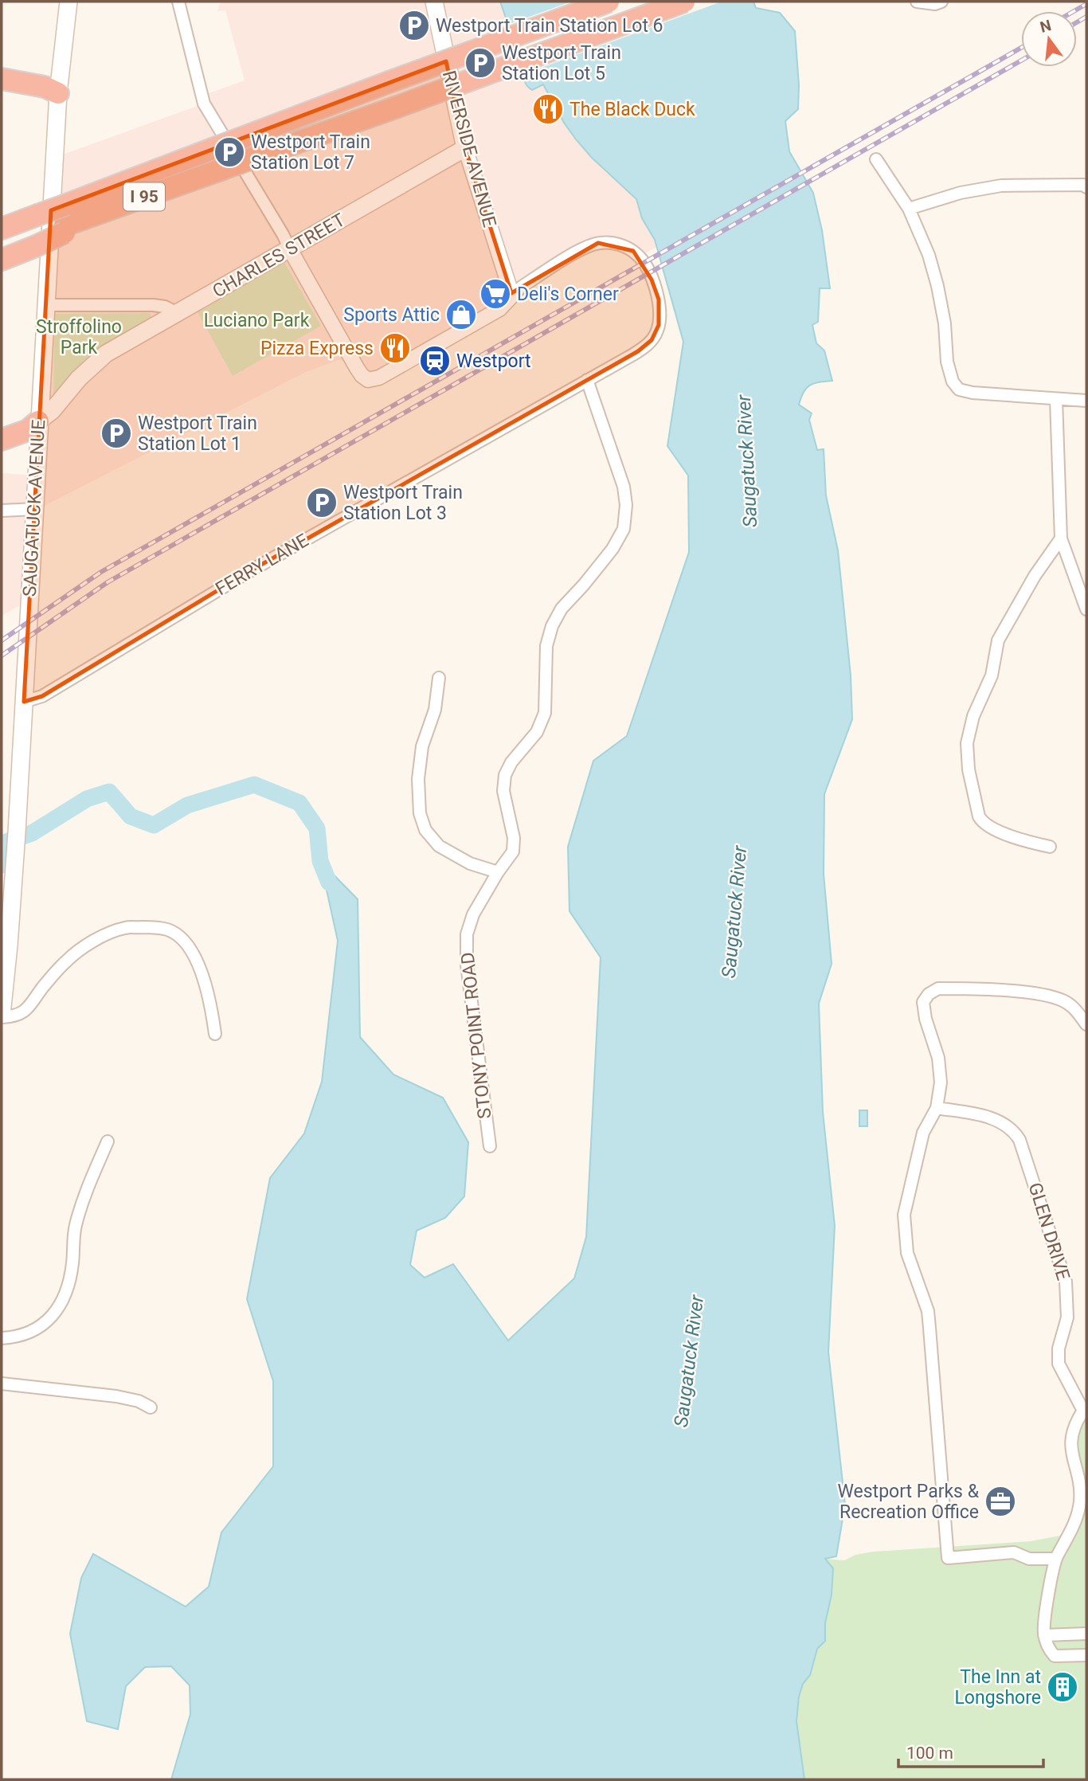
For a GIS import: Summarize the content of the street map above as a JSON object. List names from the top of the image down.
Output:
{
  "streets": {
    "highway": ["I 95"],
    "main road": ["RIVERSIDE AVENUE", "CHARLES STREET", "SAUGATUCK AVENUE"],
    "street": ["FERRY LANE", "STONY POINT ROAD", "GLEN DRIVE"]
  },
  "crossings": [
    ["RIVERSIDE AVENUE", "CHARLES STREET"],
    ["RIVERSIDE AVENUE", "FERRY LANE"],
    ["CHARLES STREET", "SAUGATUCK AVENUE"],
    ["SAUGATUCK AVENUE", "FERRY LANE"],
    ["FERRY LANE", "STONY POINT ROAD"]
  ],
  "water": ["Saugatuck River"],
  "parks": ["Luciano Park", "Stroffolino Park"],
  "places": {
    "parking": [
      "Westport Train Station Lot 6",
      "Westport Train Station Lot 5",
      "Westport Train Station Lot 7",
      "Westport Train Station Lot 1",
      "Westport Train Station Lot 3"
    ],
    "restaurant": ["The Black Duck", "Pizza Express"],
    "supermarket": ["Deli's Corner"],
    "shop": ["Sports Attic"],
    "station": ["Westport"],
    "office": ["Westport Parks & Recreation Office"],
    "building": ["The Inn at Longshore"]
  },
  "scale_bar": "100 m",
  "north": "top"
}
